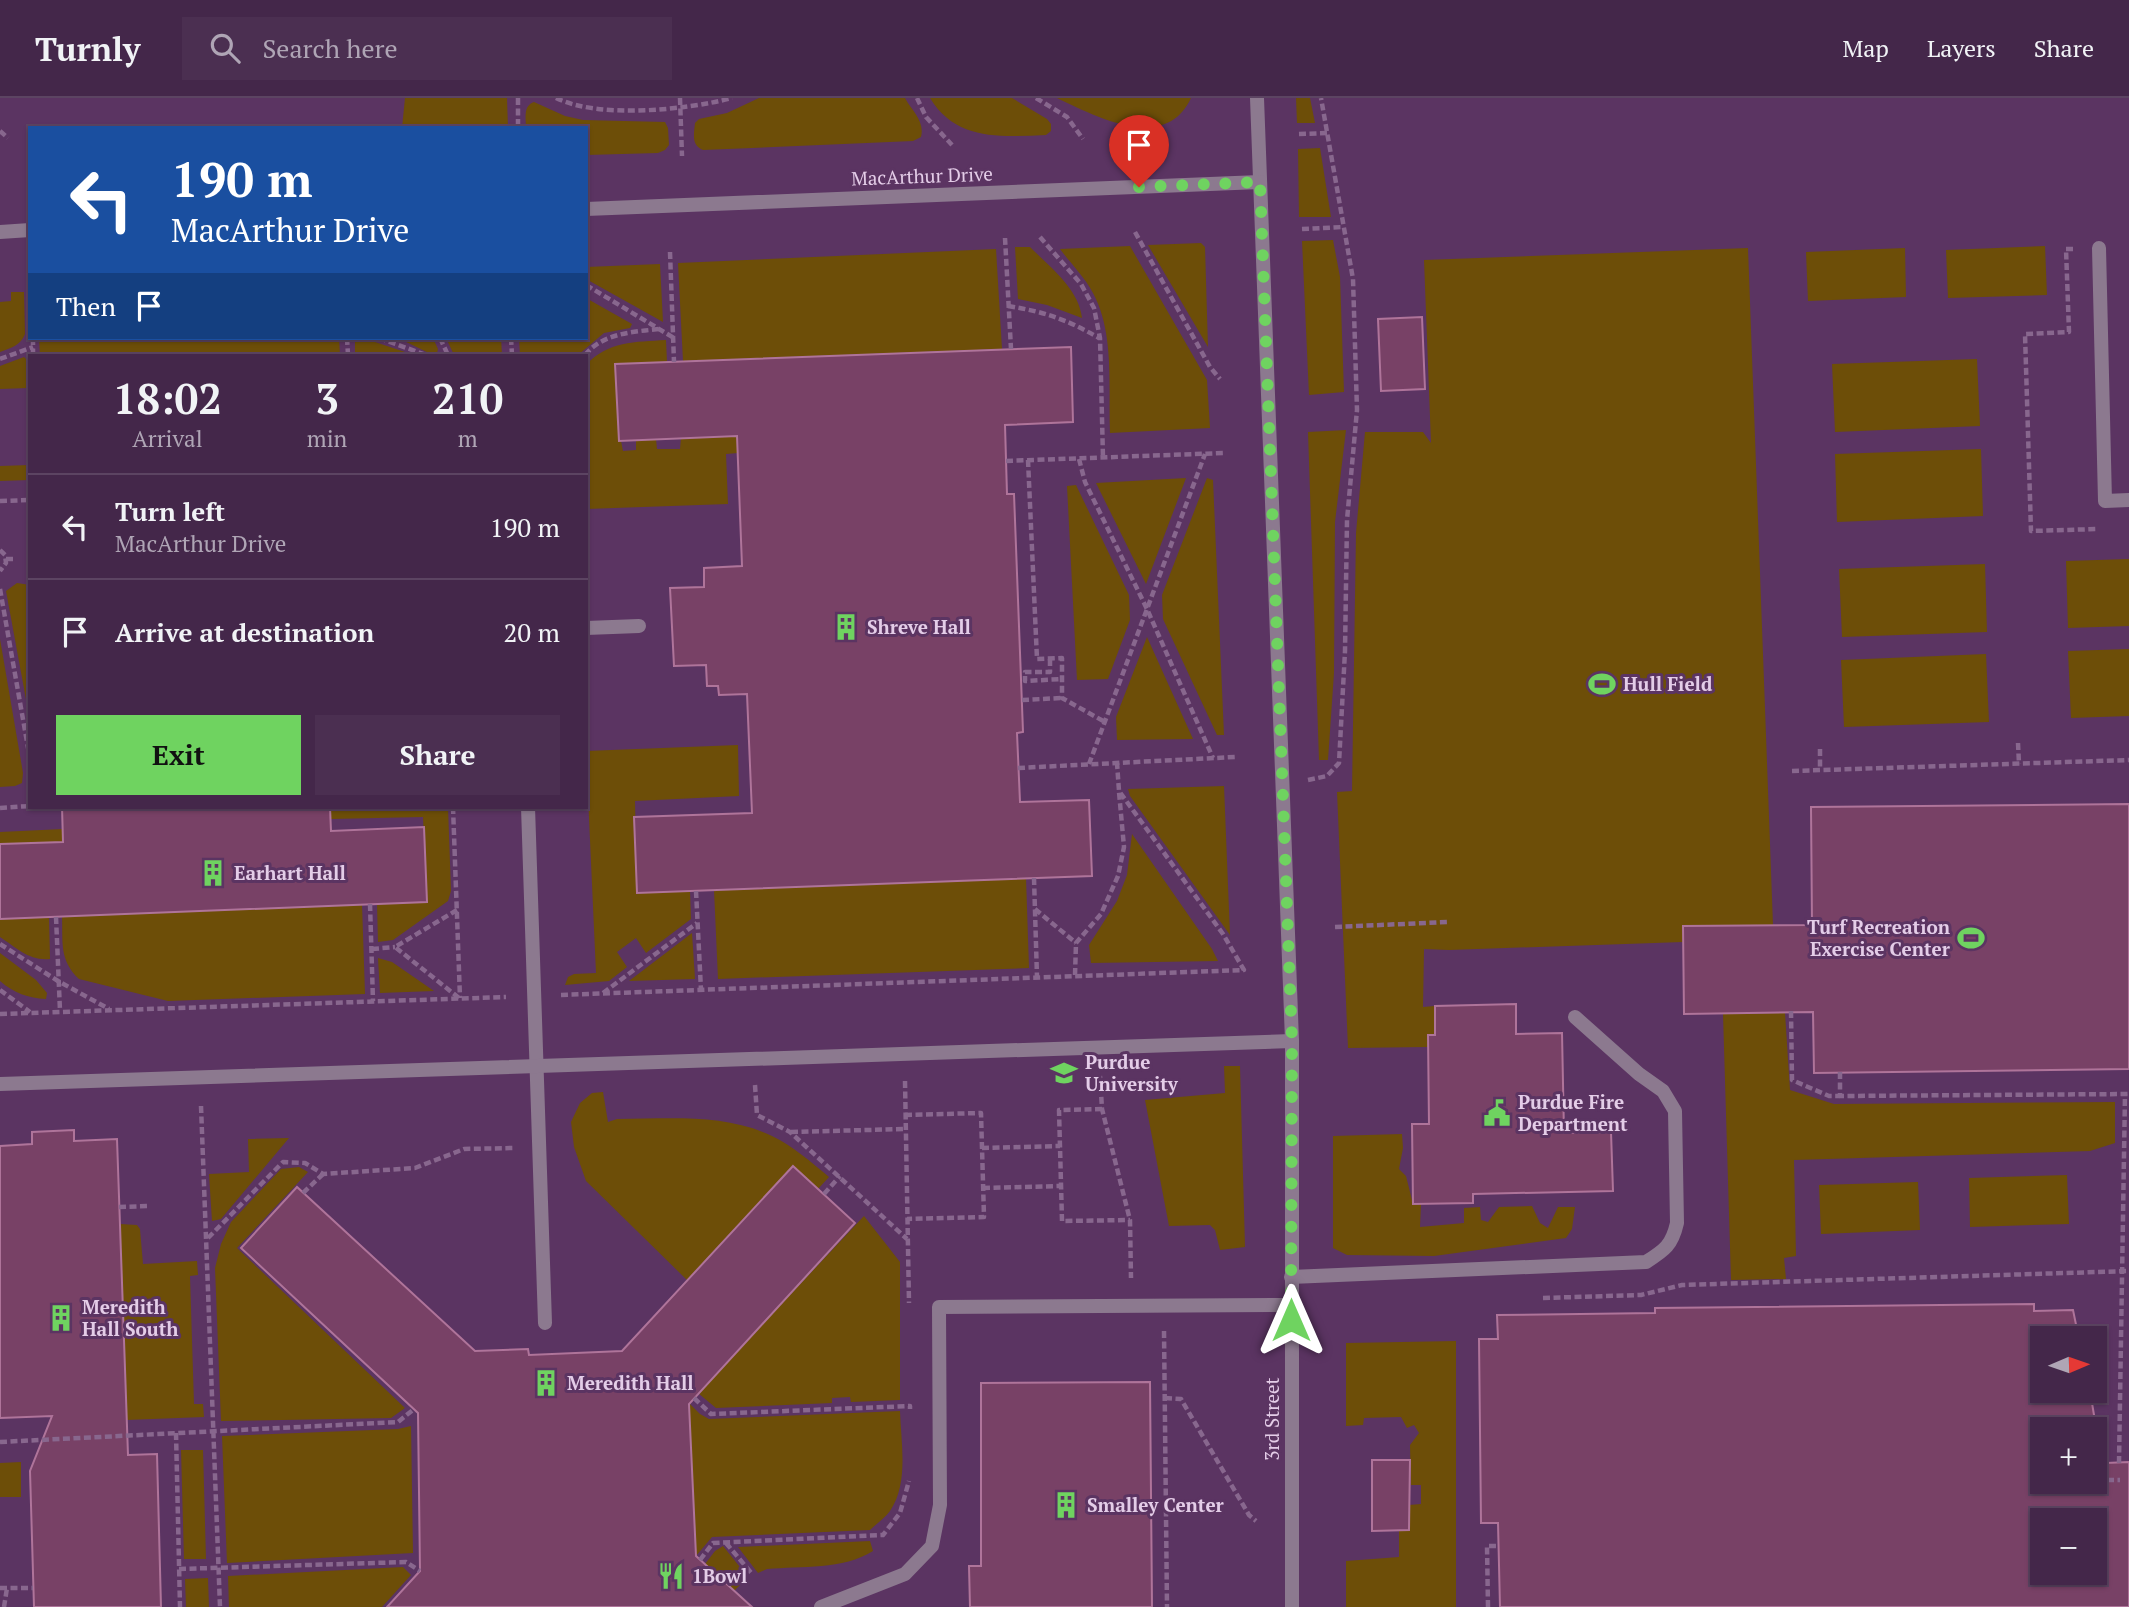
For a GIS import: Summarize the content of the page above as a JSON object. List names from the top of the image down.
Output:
{
  "streets": {
    "street": ["MacArthur Drive", "3rd Street"]
  },
  "crossings": [
    ["MacArthur Drive", "3rd Street"]
  ],
  "places": {
    "building": [
      "Shreve Hall",
      "Earhart Hall",
      "Meredith Hall South",
      "Meredith Hall",
      "Smalley Center"
    ],
    "sports": ["Hull Field", "Turf Recreation Exercise Center"],
    "school or university": ["Purdue University"],
    "public building": ["Purdue Fire Department"],
    "restaurant": ["1Bowl"]
  },
  "north": "right",
  "page": {
    "header": "Turnly",
    "search": "Search here",
    "nav": ["Map", "Layers", "Share"],
    "turn": ["190 m", "MacArthur Drive"],
    "then": "Then",
    "eta": [
      "18:02",
      "Arrival",
      "3",
      "min",
      "210",
      "m"
    ],
    "list": [
      {
        "name": "Turn left",
        "note": "MacArthur Drive",
        "value": "190 m"
      },
      {
        "name": "Arrive at destination",
        "value": "20 m"
      }
    ],
    "buttons": ["Exit", "Share"],
    "map_buttons": ["+", "−"]
  }
}
